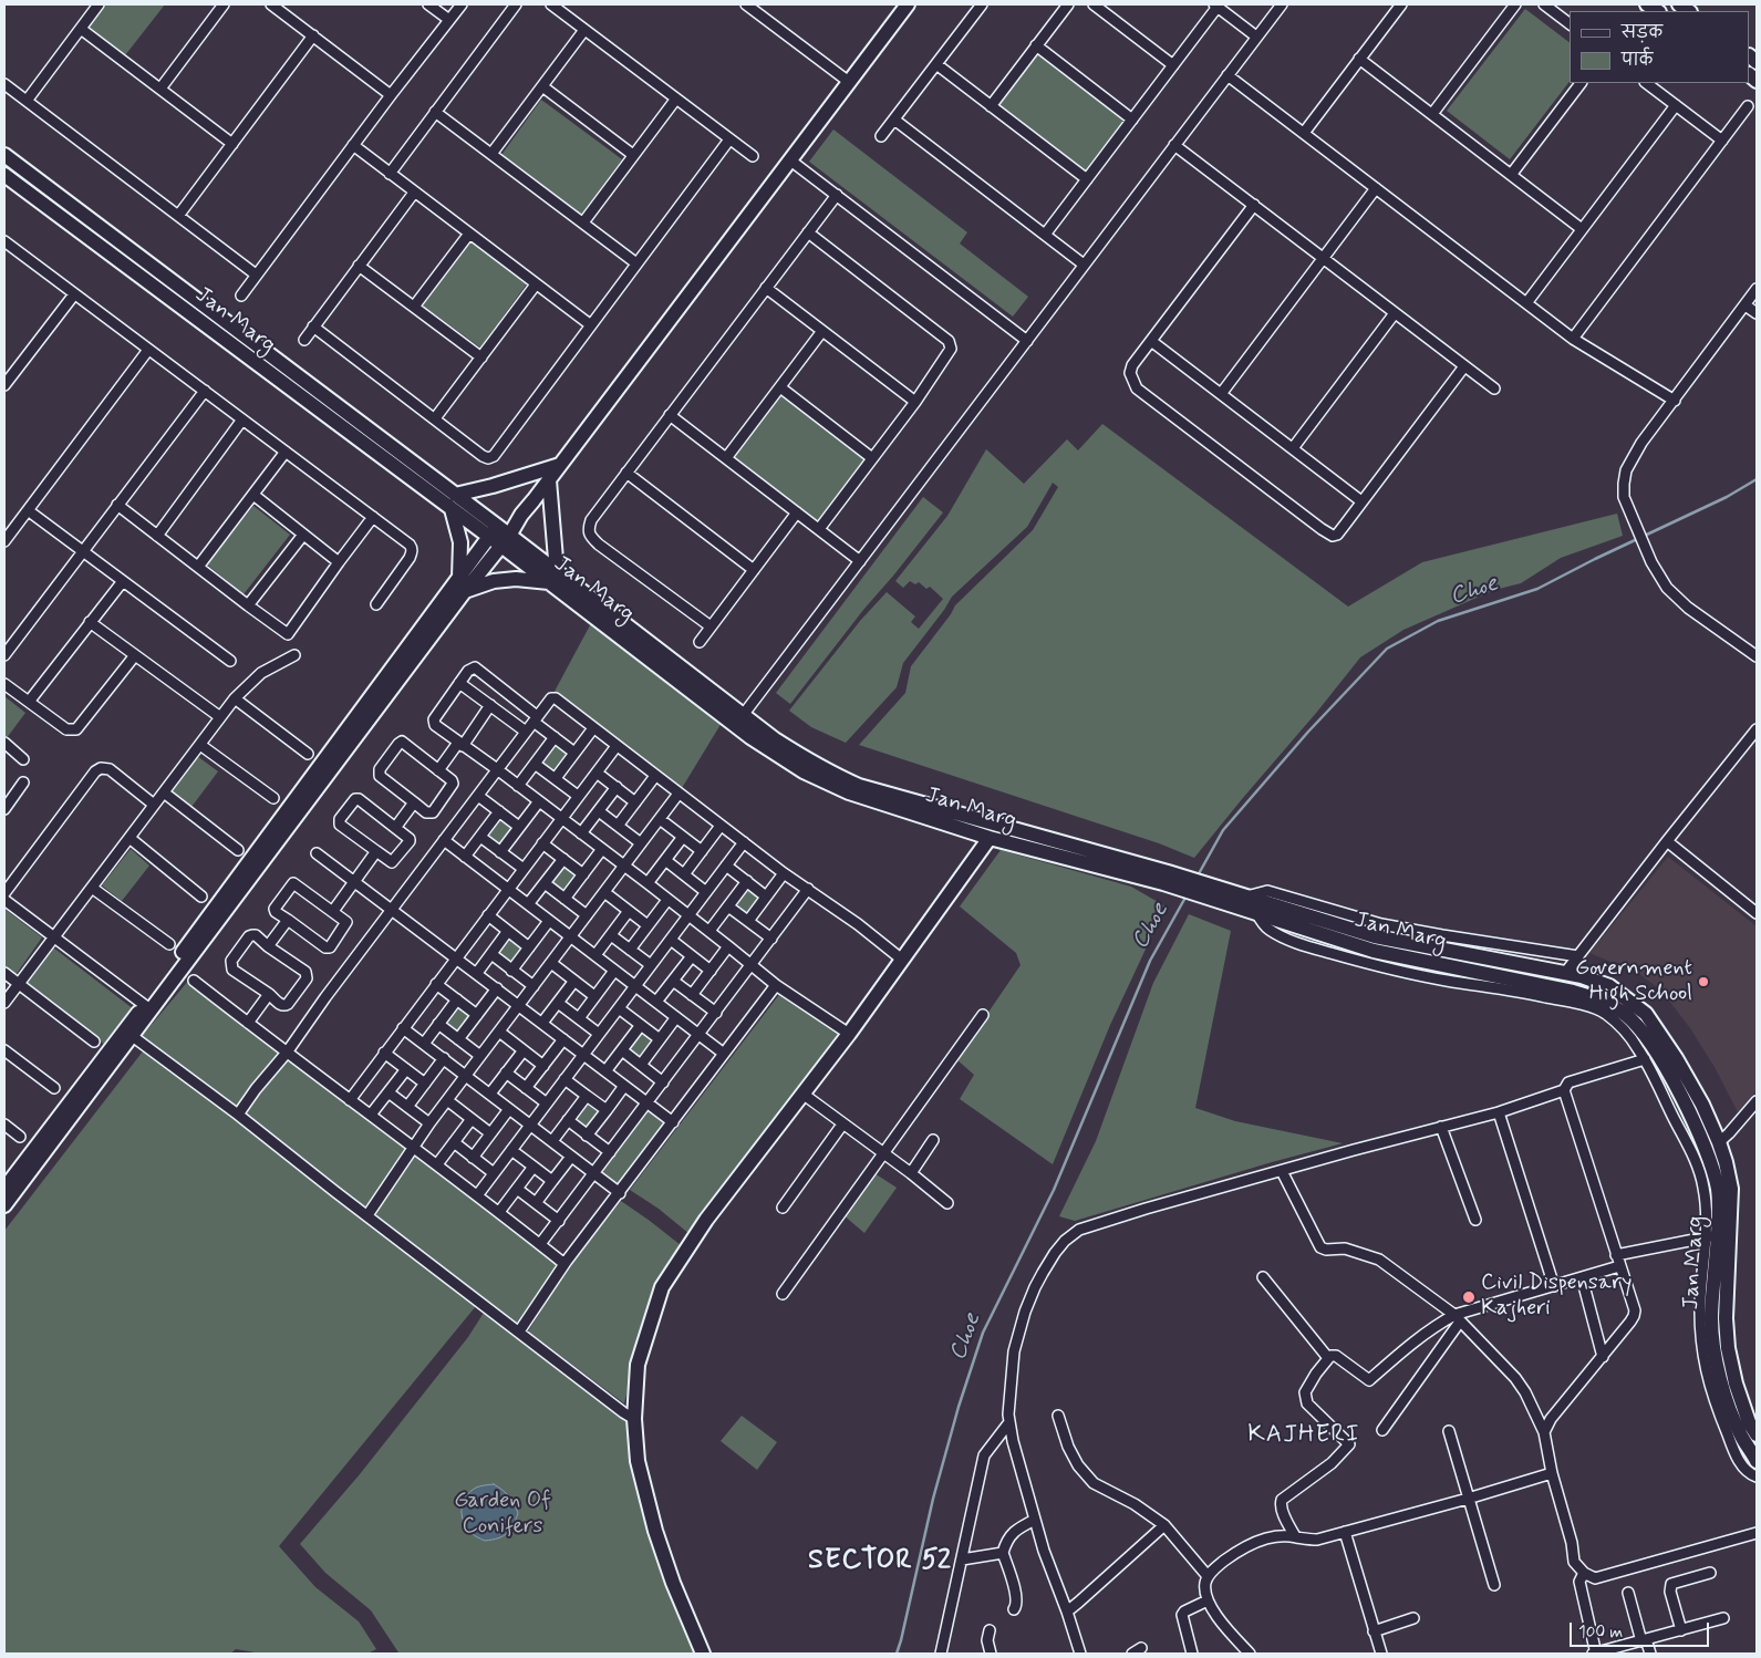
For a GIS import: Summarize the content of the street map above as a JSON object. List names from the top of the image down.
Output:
{
  "streets": {
    "main road": ["Jan Marg"]
  },
  "districts": ["KAJHERI", "SECTOR 52"],
  "water": ["Choe"],
  "parks": ["Garden Of Conifers"],
  "places": ["Government High School", "Civil Dispensary Kajheri"],
  "legend": ["सड़क", "पार्क"],
  "scale_bar": "100 m"
}
